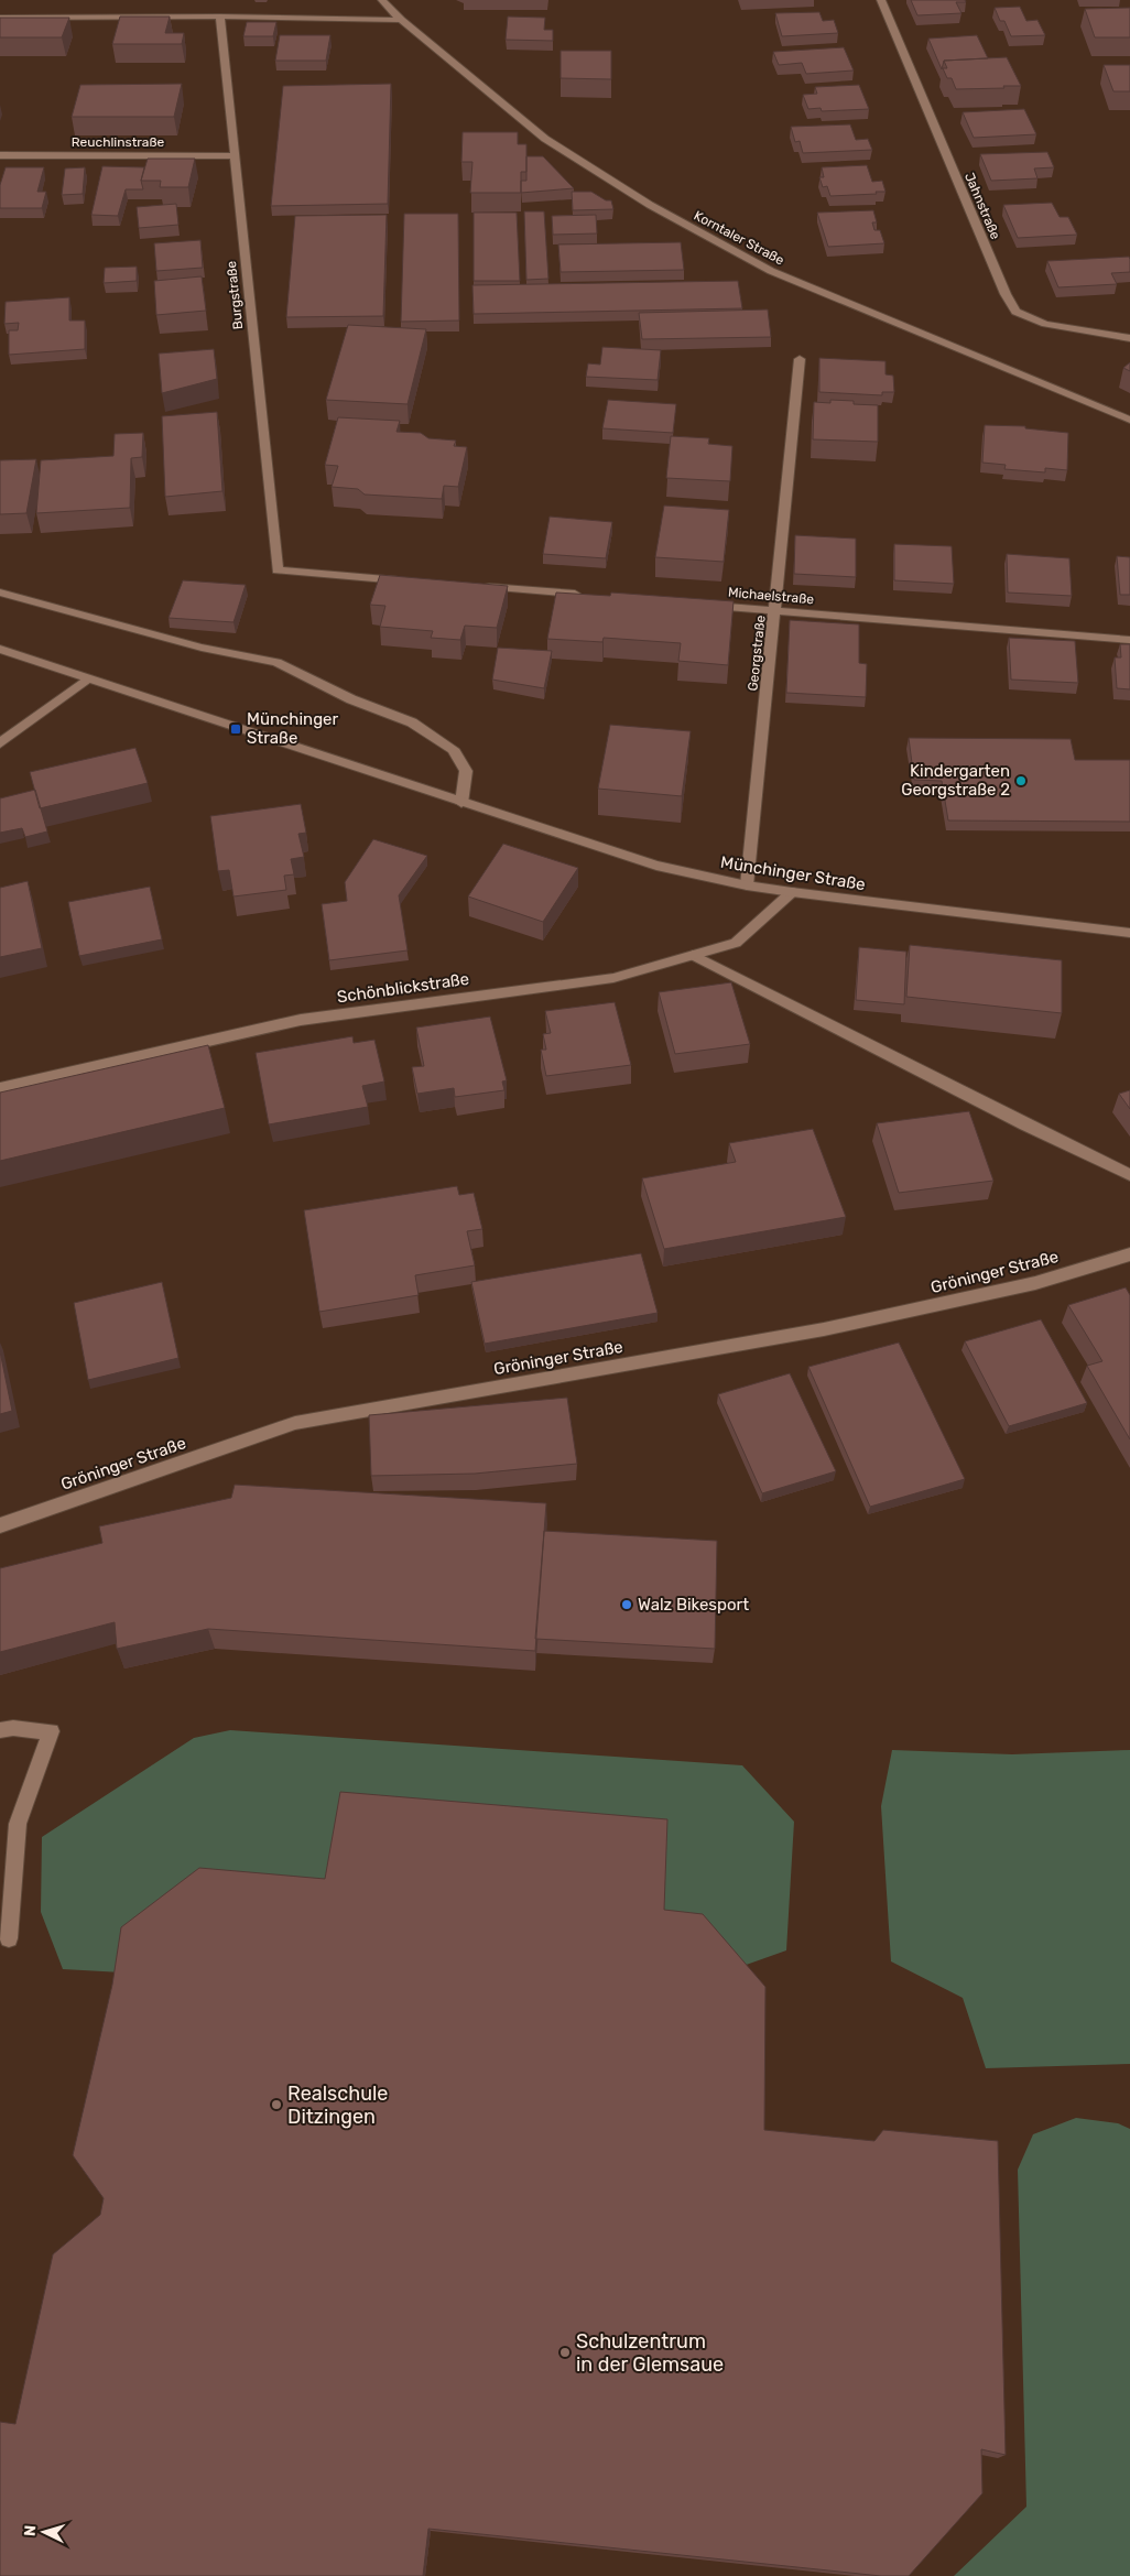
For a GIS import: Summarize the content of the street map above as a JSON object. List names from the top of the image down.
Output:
{
  "streets": {
    "street": [
      "Reuchlinstraße",
      "Jahnstraße",
      "Korntaler Straße",
      "Burgstraße",
      "Michaelstraße",
      "Georgstraße",
      "Münchinger Straße",
      "Schönblickstraße",
      "Gröninger Straße"
    ]
  },
  "crossings": [
    ["Reuchlinstraße", "Burgstraße"],
    ["Michaelstraße", "Georgstraße"],
    ["Georgstraße", "Münchinger Straße"],
    ["Münchinger Straße", "Schönblickstraße"]
  ],
  "places": {
    "transit": ["Münchinger Straße"],
    "other": [
      "Kindergarten Georgstraße 2",
      "Walz Bikesport",
      "Realschule Ditzingen",
      "Schulzentrum in der Glemsaue"
    ]
  },
  "north": "left"
}
